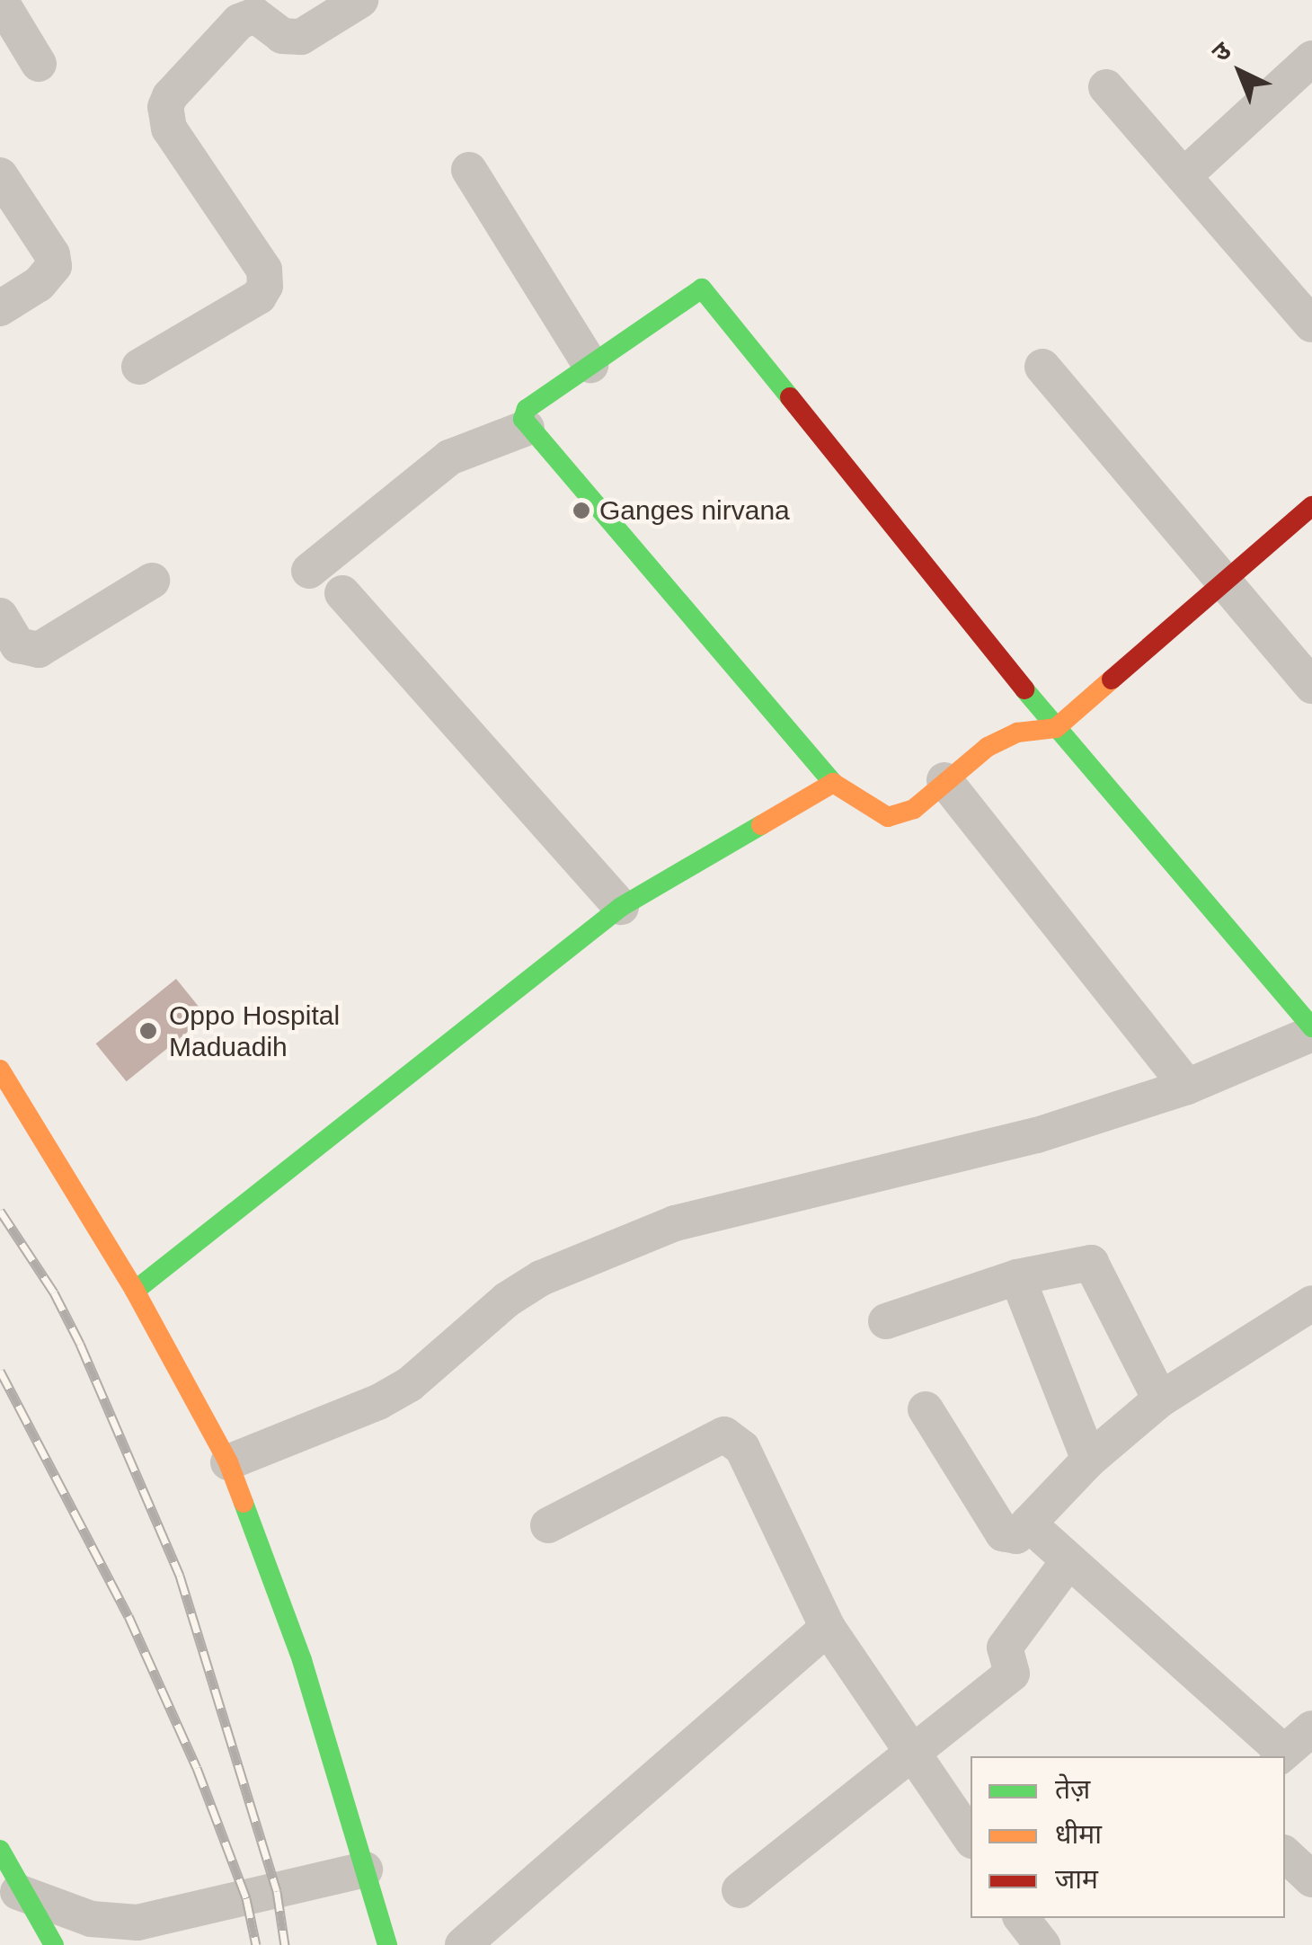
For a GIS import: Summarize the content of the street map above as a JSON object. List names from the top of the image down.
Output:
{
  "places": ["Ganges nirvana", "Oppo Hospital Maduadih"],
  "legend": ["तेज़", "धीमा", "जाम"],
  "north": "top left"
}
